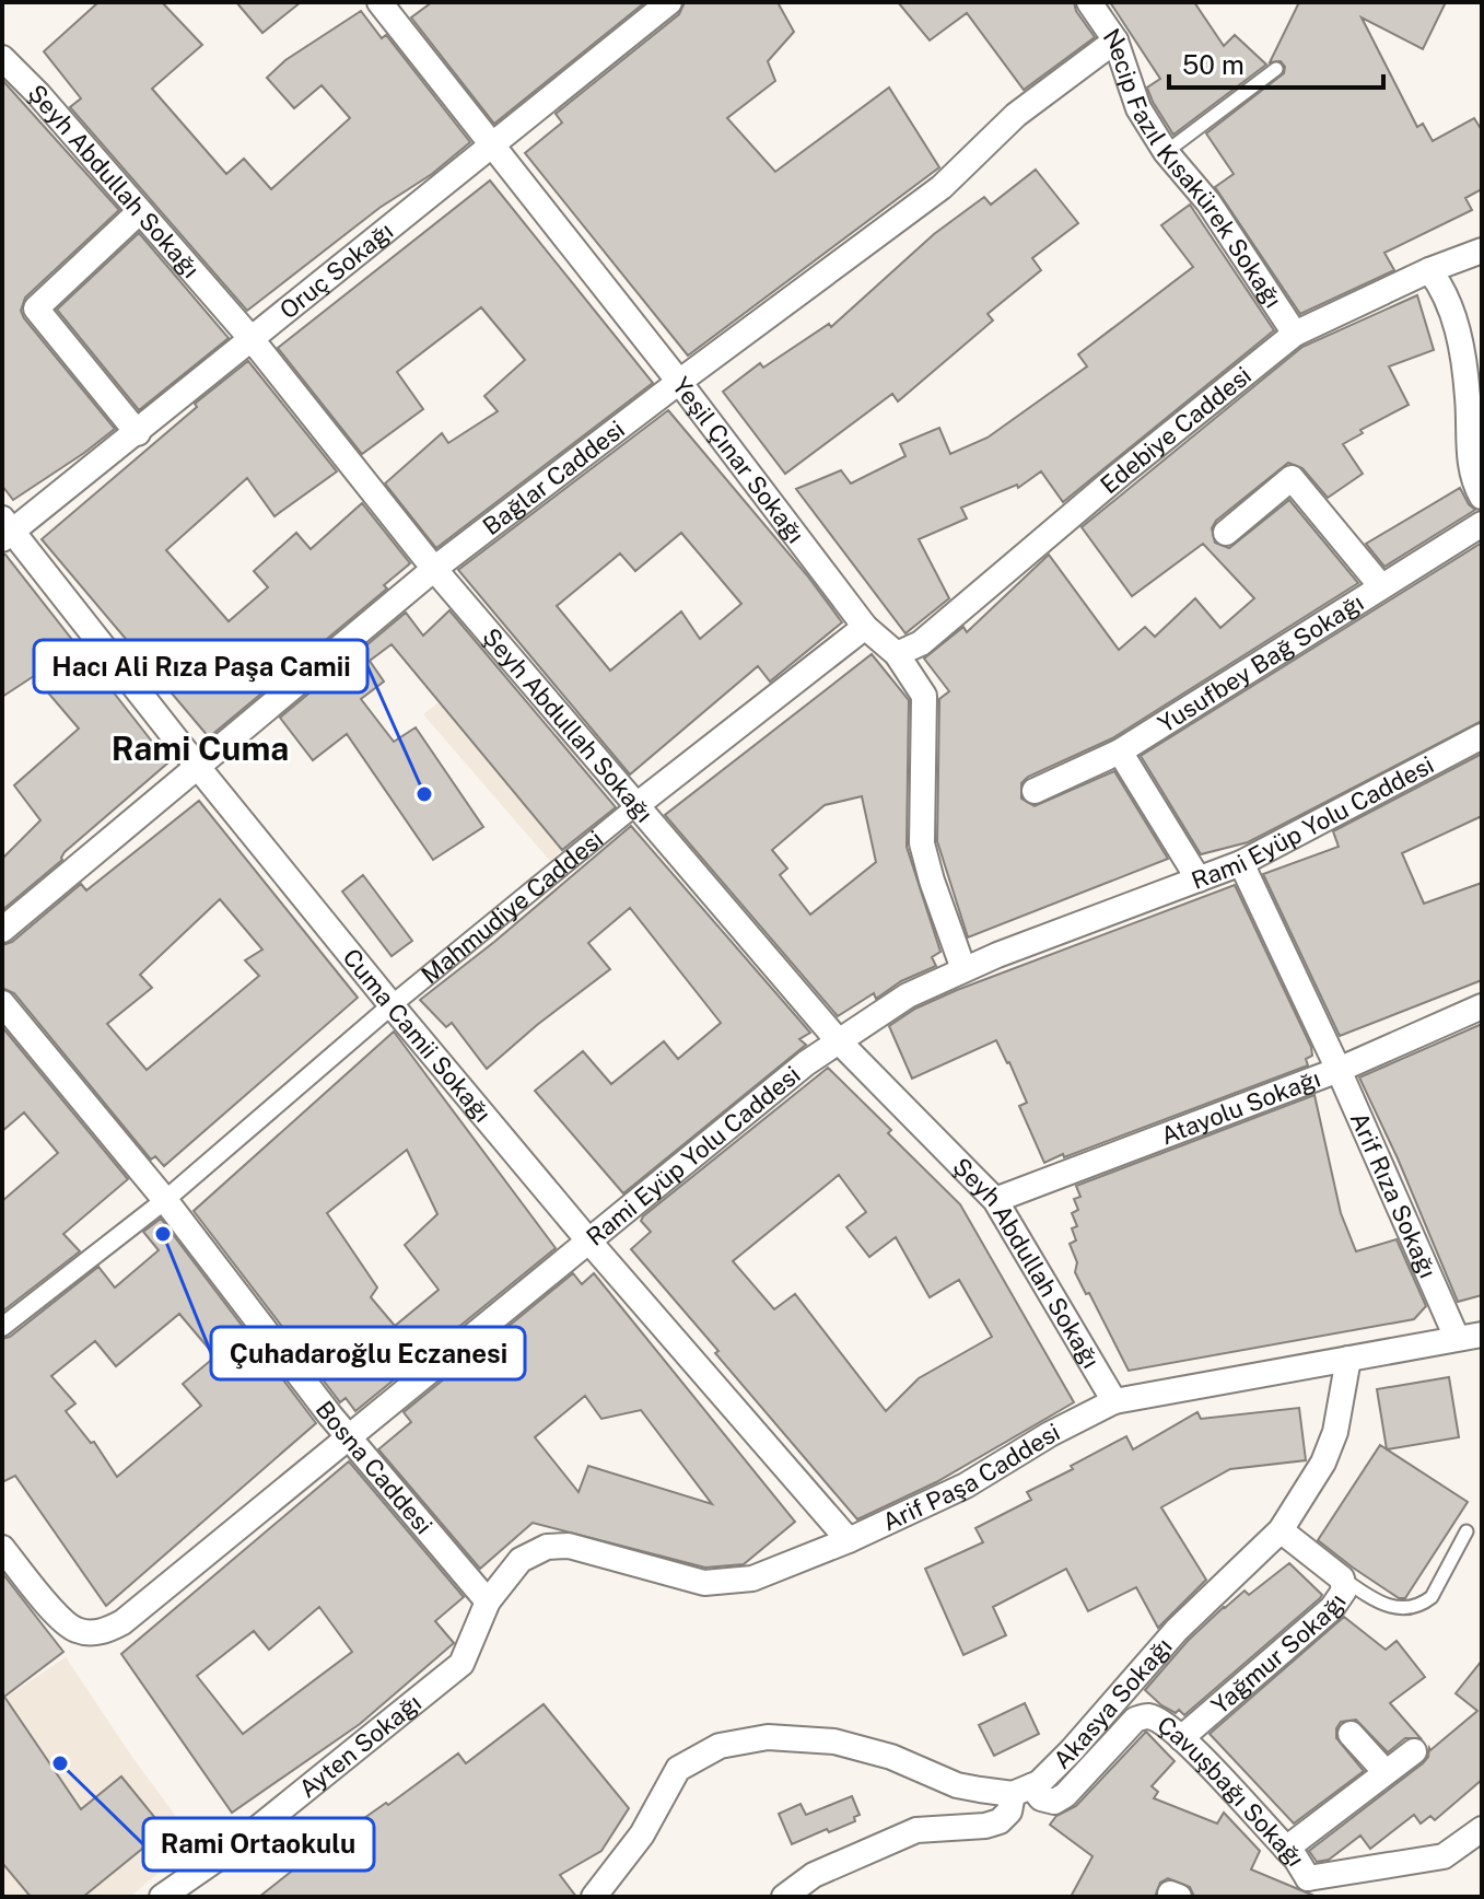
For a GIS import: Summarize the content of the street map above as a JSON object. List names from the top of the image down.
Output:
{
  "streets": {
    "street": [
      "Necip Fazıl Kısakürek Sokağı",
      "Şeyh Abdullah Sokağı",
      "Oruç Sokağı",
      "Edebiye Caddesi",
      "Yeşil Çınar Sokağı",
      "Bağlar Caddesi",
      "Yusufbey Bağ Sokağı",
      "Rami Eyüp Yolu Caddesi",
      "Mahmudiye Caddesi",
      "Cuma Camii Sokağı",
      "Atayolu Sokağı",
      "Arif Rıza Sokağı",
      "Bosna Caddesi",
      "Arif Paşa Caddesi",
      "Yağmur Sokağı",
      "Akasya Sokağı",
      "Ayten Sokağı",
      "Çavuşbağı Sokağı"
    ]
  },
  "crossings": [
    ["Necip Fazıl Kısakürek Sokağı", "Edebiye Caddesi"],
    ["Necip Fazıl Kısakürek Sokağı", "Bağlar Caddesi"],
    ["Şeyh Abdullah Sokağı", "Oruç Sokağı"],
    ["Şeyh Abdullah Sokağı", "Bağlar Caddesi"],
    ["Şeyh Abdullah Sokağı", "Rami Eyüp Yolu Caddesi"],
    ["Şeyh Abdullah Sokağı", "Mahmudiye Caddesi"],
    ["Şeyh Abdullah Sokağı", "Atayolu Sokağı"],
    ["Şeyh Abdullah Sokağı", "Arif Paşa Caddesi"],
    ["Oruç Sokağı", "Yeşil Çınar Sokağı"],
    ["Oruç Sokağı", "Cuma Camii Sokağı"],
    ["Edebiye Caddesi", "Yeşil Çınar Sokağı"],
    ["Yeşil Çınar Sokağı", "Bağlar Caddesi"],
    ["Yeşil Çınar Sokağı", "Rami Eyüp Yolu Caddesi"],
    ["Yeşil Çınar Sokağı", "Mahmudiye Caddesi"],
    ["Bağlar Caddesi", "Cuma Camii Sokağı"],
    ["Rami Eyüp Yolu Caddesi", "Cuma Camii Sokağı"],
    ["Rami Eyüp Yolu Caddesi", "Arif Rıza Sokağı"],
    ["Rami Eyüp Yolu Caddesi", "Bosna Caddesi"],
    ["Mahmudiye Caddesi", "Cuma Camii Sokağı"],
    ["Mahmudiye Caddesi", "Bosna Caddesi"],
    ["Cuma Camii Sokağı", "Arif Paşa Caddesi"],
    ["Atayolu Sokağı", "Arif Rıza Sokağı"],
    ["Arif Rıza Sokağı", "Arif Paşa Caddesi"],
    ["Bosna Caddesi", "Arif Paşa Caddesi"],
    ["Bosna Caddesi", "Ayten Sokağı"],
    ["Arif Paşa Caddesi", "Akasya Sokağı"],
    ["Arif Paşa Caddesi", "Ayten Sokağı"],
    ["Yağmur Sokağı", "Akasya Sokağı"],
    ["Yağmur Sokağı", "Çavuşbağı Sokağı"],
    ["Akasya Sokağı", "Çavuşbağı Sokağı"]
  ],
  "districts": ["Rami Cuma"],
  "places": ["Hacı Ali Rıza Paşa Camii", "Çuhadaroğlu Eczanesi", "Rami Ortaokulu"],
  "scale_bar": "50 m"
}
